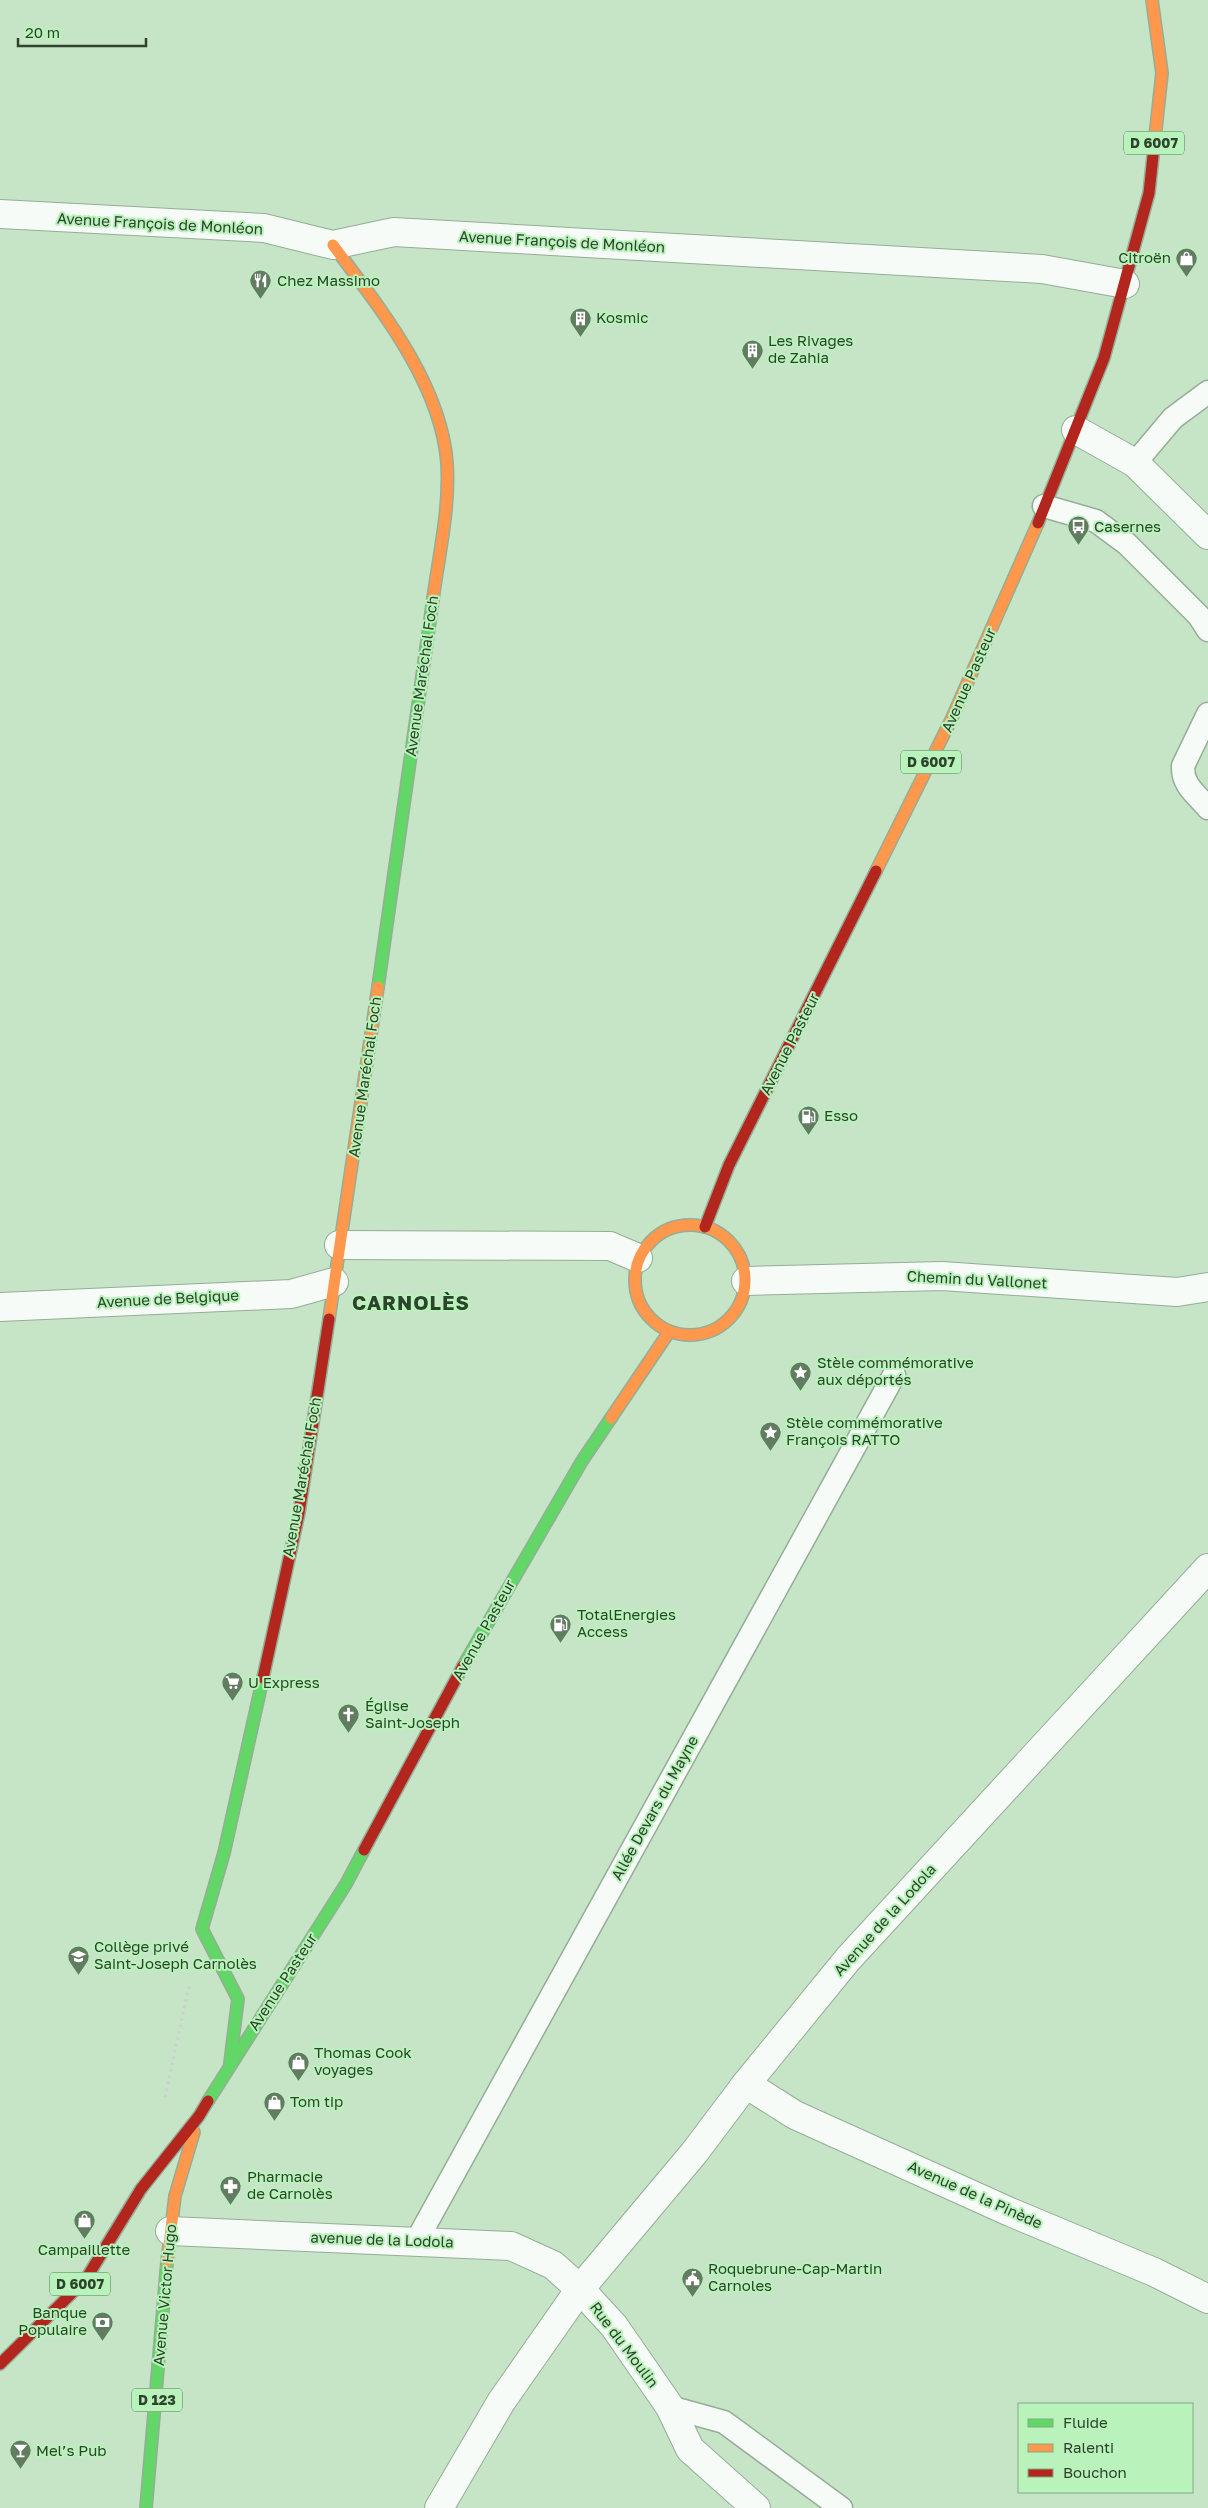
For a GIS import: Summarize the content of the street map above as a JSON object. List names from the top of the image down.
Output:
{
  "streets": {
    "main road": [
      "D 6007",
      "Avenue Maréchal Foch",
      "Avenue Pasteur",
      "Avenue Victor Hugo",
      "D 123"
    ],
    "street": [
      "Avenue François de Monléon",
      "Chemin du Vallonet",
      "Avenue de Belgique",
      "Avenue de la Lodola",
      "Avenue de la Pinède",
      "avenue de la Lodola",
      "Rue du Moulin"
    ],
    "lane": ["Allée Devars du Mayne"]
  },
  "crossings": [
    ["D 6007", "Avenue François de Monléon"],
    ["D 6007", "Avenue Pasteur"],
    ["D 6007", "Avenue Victor Hugo"],
    ["Avenue François de Monléon", "Avenue Maréchal Foch"],
    ["Avenue François de Monléon", "Avenue Pasteur"],
    ["Avenue Maréchal Foch", "Avenue de Belgique"],
    ["Avenue Pasteur", "Chemin du Vallonet"],
    ["Allée Devars du Mayne", "avenue de la Lodola"],
    ["Avenue de la Lodola", "Avenue de la Pinède"],
    ["Avenue de la Lodola", "avenue de la Lodola"],
    ["Avenue de la Lodola", "Rue du Moulin"],
    ["avenue de la Lodola", "Avenue Victor Hugo"],
    ["avenue de la Lodola", "Rue du Moulin"]
  ],
  "districts": ["CARNOLÈS"],
  "places": {
    "shop": [
      "Citroën",
      "Thomas Cook voyages",
      "Tom tip",
      "Campaillette"
    ],
    "restaurant": ["Chez Massimo"],
    "building": ["Kosmic", "Les Rivages de Zahia"],
    "bus stop": ["Casernes"],
    "fuel station": ["Esso", "TotalEnergies Access"],
    "place": ["Stèle commémorative aux déportés", "Stèle commémorative François RATTO"],
    "supermarket": ["U Express"],
    "church": ["Église Saint-Joseph"],
    "school or university": ["Collège privé Saint-Joseph Carnolès"],
    "pharmacy": ["Pharmacie de Carnolès"],
    "public building": ["Roquebrune-Cap-Martin Carnoles"],
    "bank": ["Banque Populaire"],
    "bar": ["Mel’s Pub"]
  },
  "legend": ["Fluide", "Ralenti", "Bouchon"],
  "scale_bar": "20 m"
}
